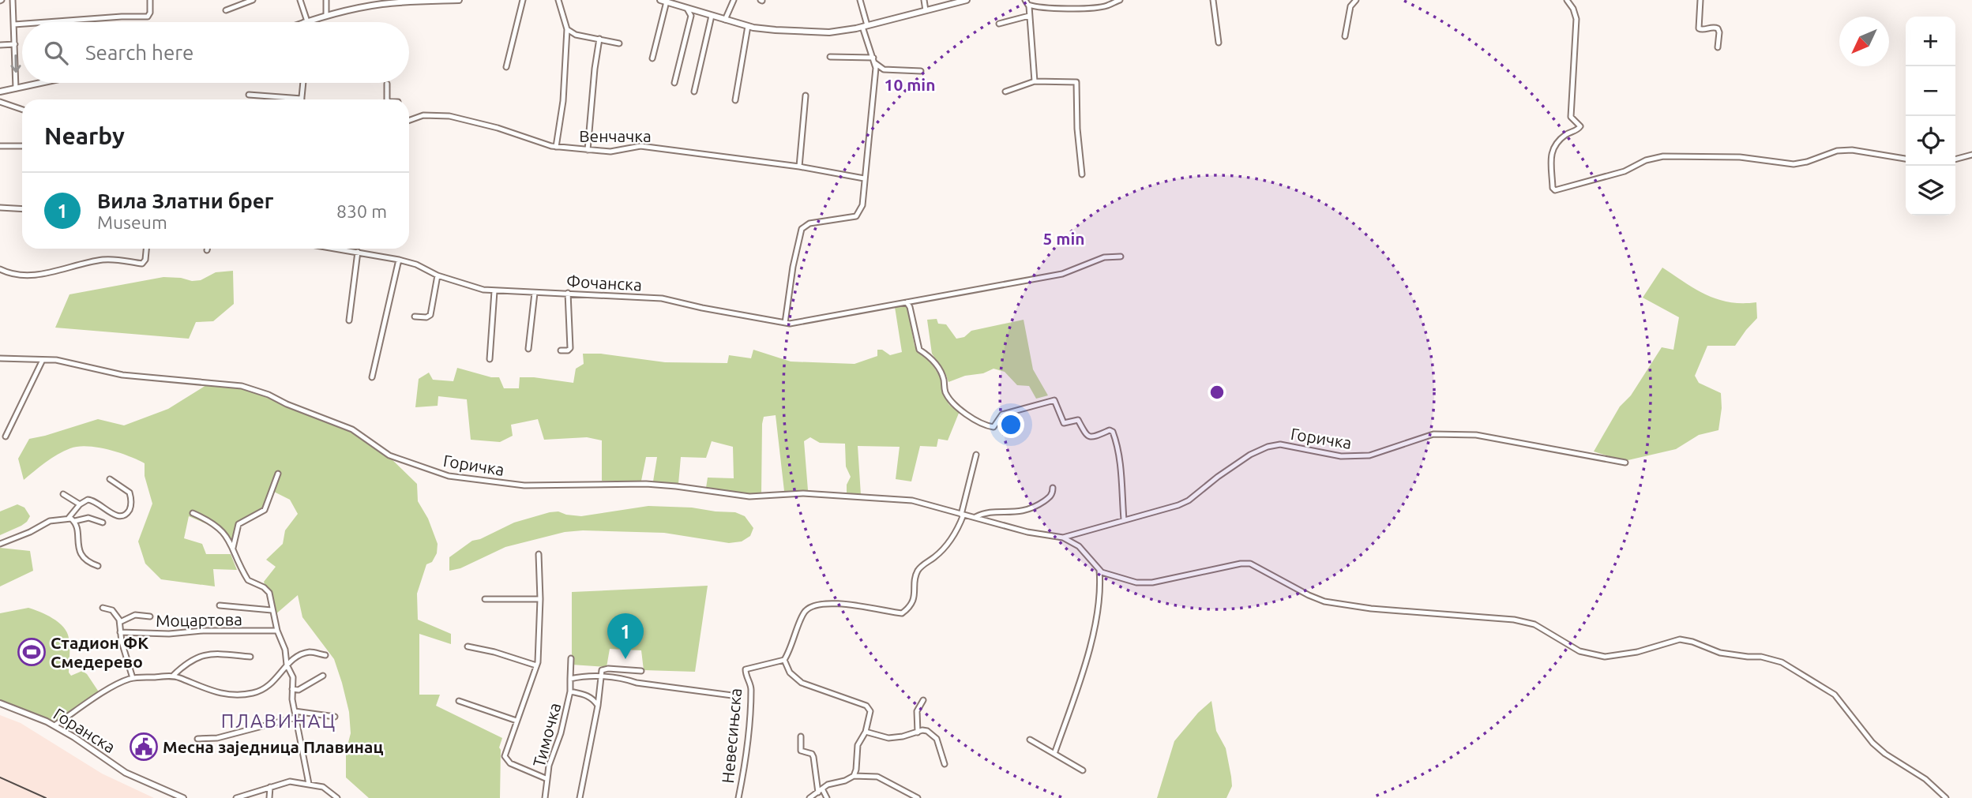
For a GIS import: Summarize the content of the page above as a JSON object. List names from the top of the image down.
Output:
{
  "streets": {
    "main road": ["Горанска"],
    "street": [
      "Венчачка",
      "Фочанска",
      "Горичка",
      "Моцартова",
      "Тимочка",
      "Невесињска"
    ]
  },
  "districts": ["ПЛАВИНАЦ"],
  "places": {
    "sports": ["Стадион ФК Смедерево"],
    "public building": ["Месна заједница Плавинац"]
  },
  "north": "bottom left",
  "page": {
    "map_buttons": ["+", "−"],
    "search": "Search here",
    "heading": "Nearby",
    "list": [
      {
        "mark": "1",
        "name": "Вила Златни брег",
        "note": "Museum",
        "value": "830 m"
      }
    ],
    "pins": "1"
  },
  "rings": ["10 min", "5 min"]
}
